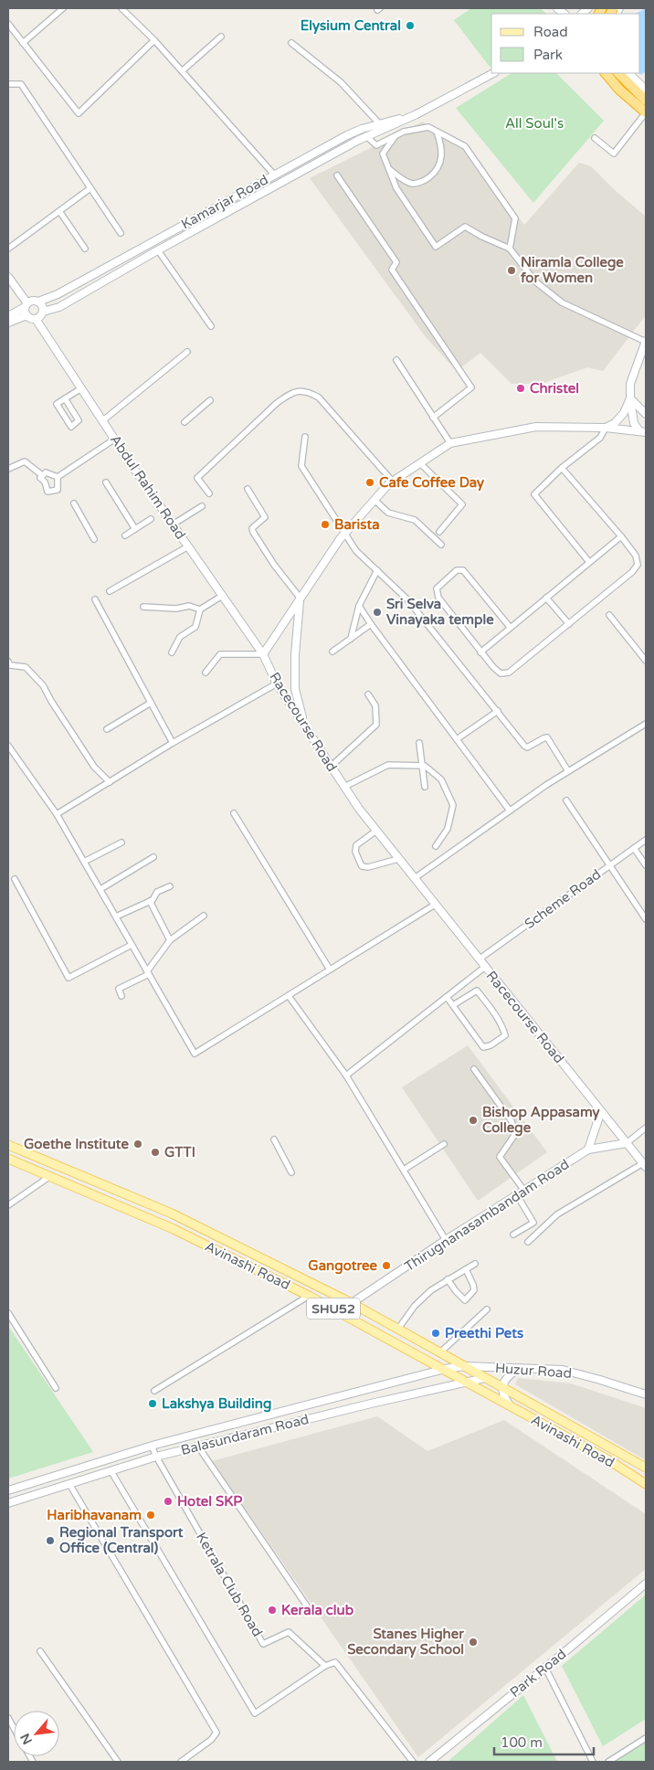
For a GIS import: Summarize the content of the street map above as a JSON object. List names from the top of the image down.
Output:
{
  "streets": {
    "main road": [
      "Kamarjar Road",
      "Abdul Rahim Road",
      "Racecourse Road",
      "Thirugnanasambandam Road",
      "Avinashi Road",
      "SHU52",
      "Huzur Road",
      "Balasundaram Road",
      "Park Road"
    ],
    "street": ["Scheme Road", "Ketrala Club Road"]
  },
  "crossings": [
    ["Kamarjar Road", "Abdul Rahim Road"],
    ["Abdul Rahim Road", "Racecourse Road"],
    ["Racecourse Road", "Scheme Road"],
    ["Thirugnanasambandam Road", "Avinashi Road"],
    ["Avinashi Road", "Huzur Road"],
    ["Avinashi Road", "Balasundaram Road"],
    ["Huzur Road", "Balasundaram Road"],
    ["Balasundaram Road", "Ketrala Club Road"]
  ],
  "parks": ["All Soul's"],
  "places": [
    "Elysium Central",
    "Niramla College for Women",
    "Christel",
    "Cafe Coffee Day",
    "Barista",
    "Sri Selva Vinayaka temple",
    "Bishop Appasamy College",
    "Goethe Institute",
    "GTTI",
    "Gangotree",
    "Preethi Pets",
    "Lakshya Building",
    "Hotel SKP",
    "Haribhavanam",
    "Regional Transport Office (Central)",
    "Kerala club",
    "Stanes Higher Secondary School"
  ],
  "legend": ["Road", "Park"],
  "scale_bar": "100 m",
  "north": "bottom left"
}
